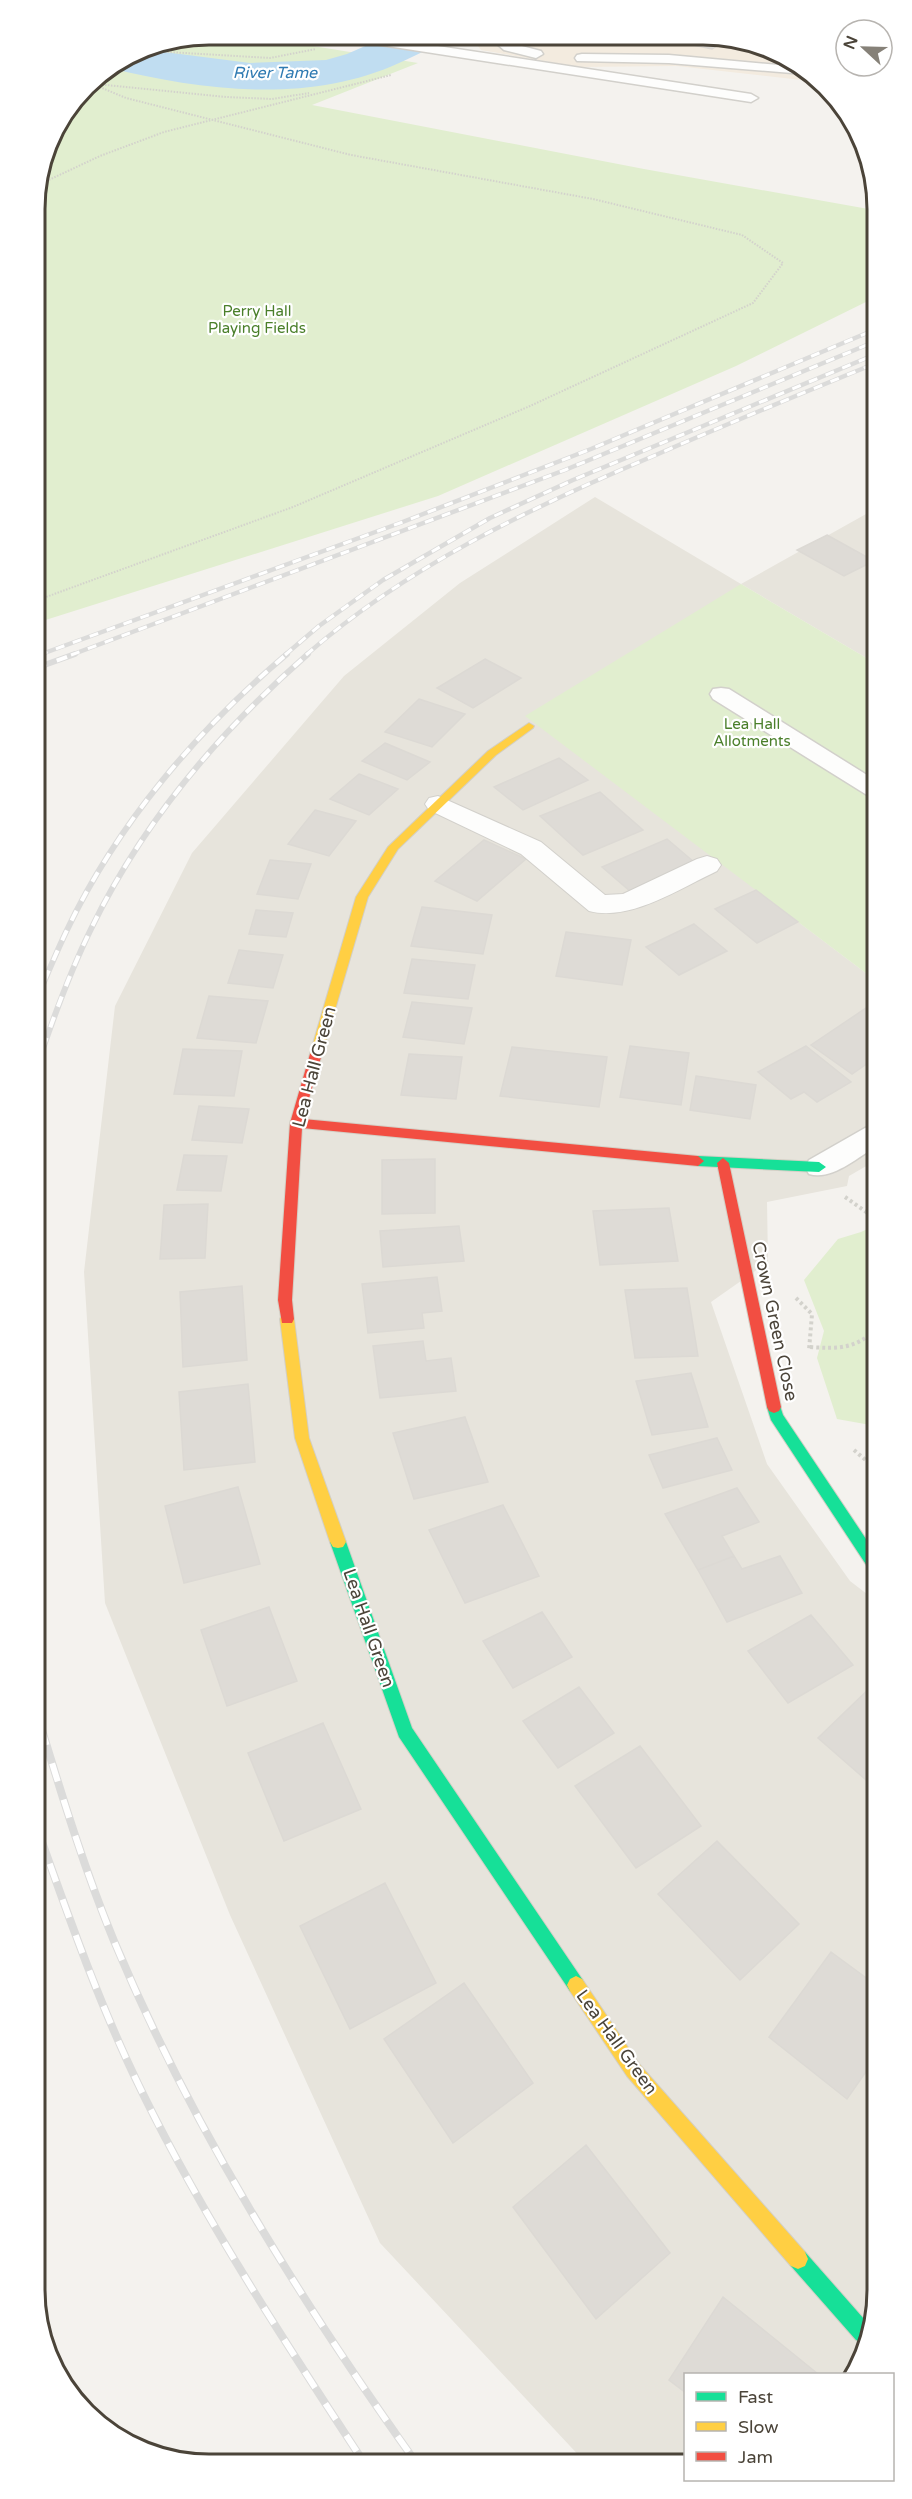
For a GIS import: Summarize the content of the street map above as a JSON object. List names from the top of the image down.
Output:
{
  "streets": {
    "street": ["Lea Hall Green", "Crown Green Close"]
  },
  "water": ["River Tame"],
  "parks": ["Perry Hall Playing Fields", "Lea Hall Allotments"],
  "legend": ["Fast", "Slow", "Jam"],
  "north": "left"
}
